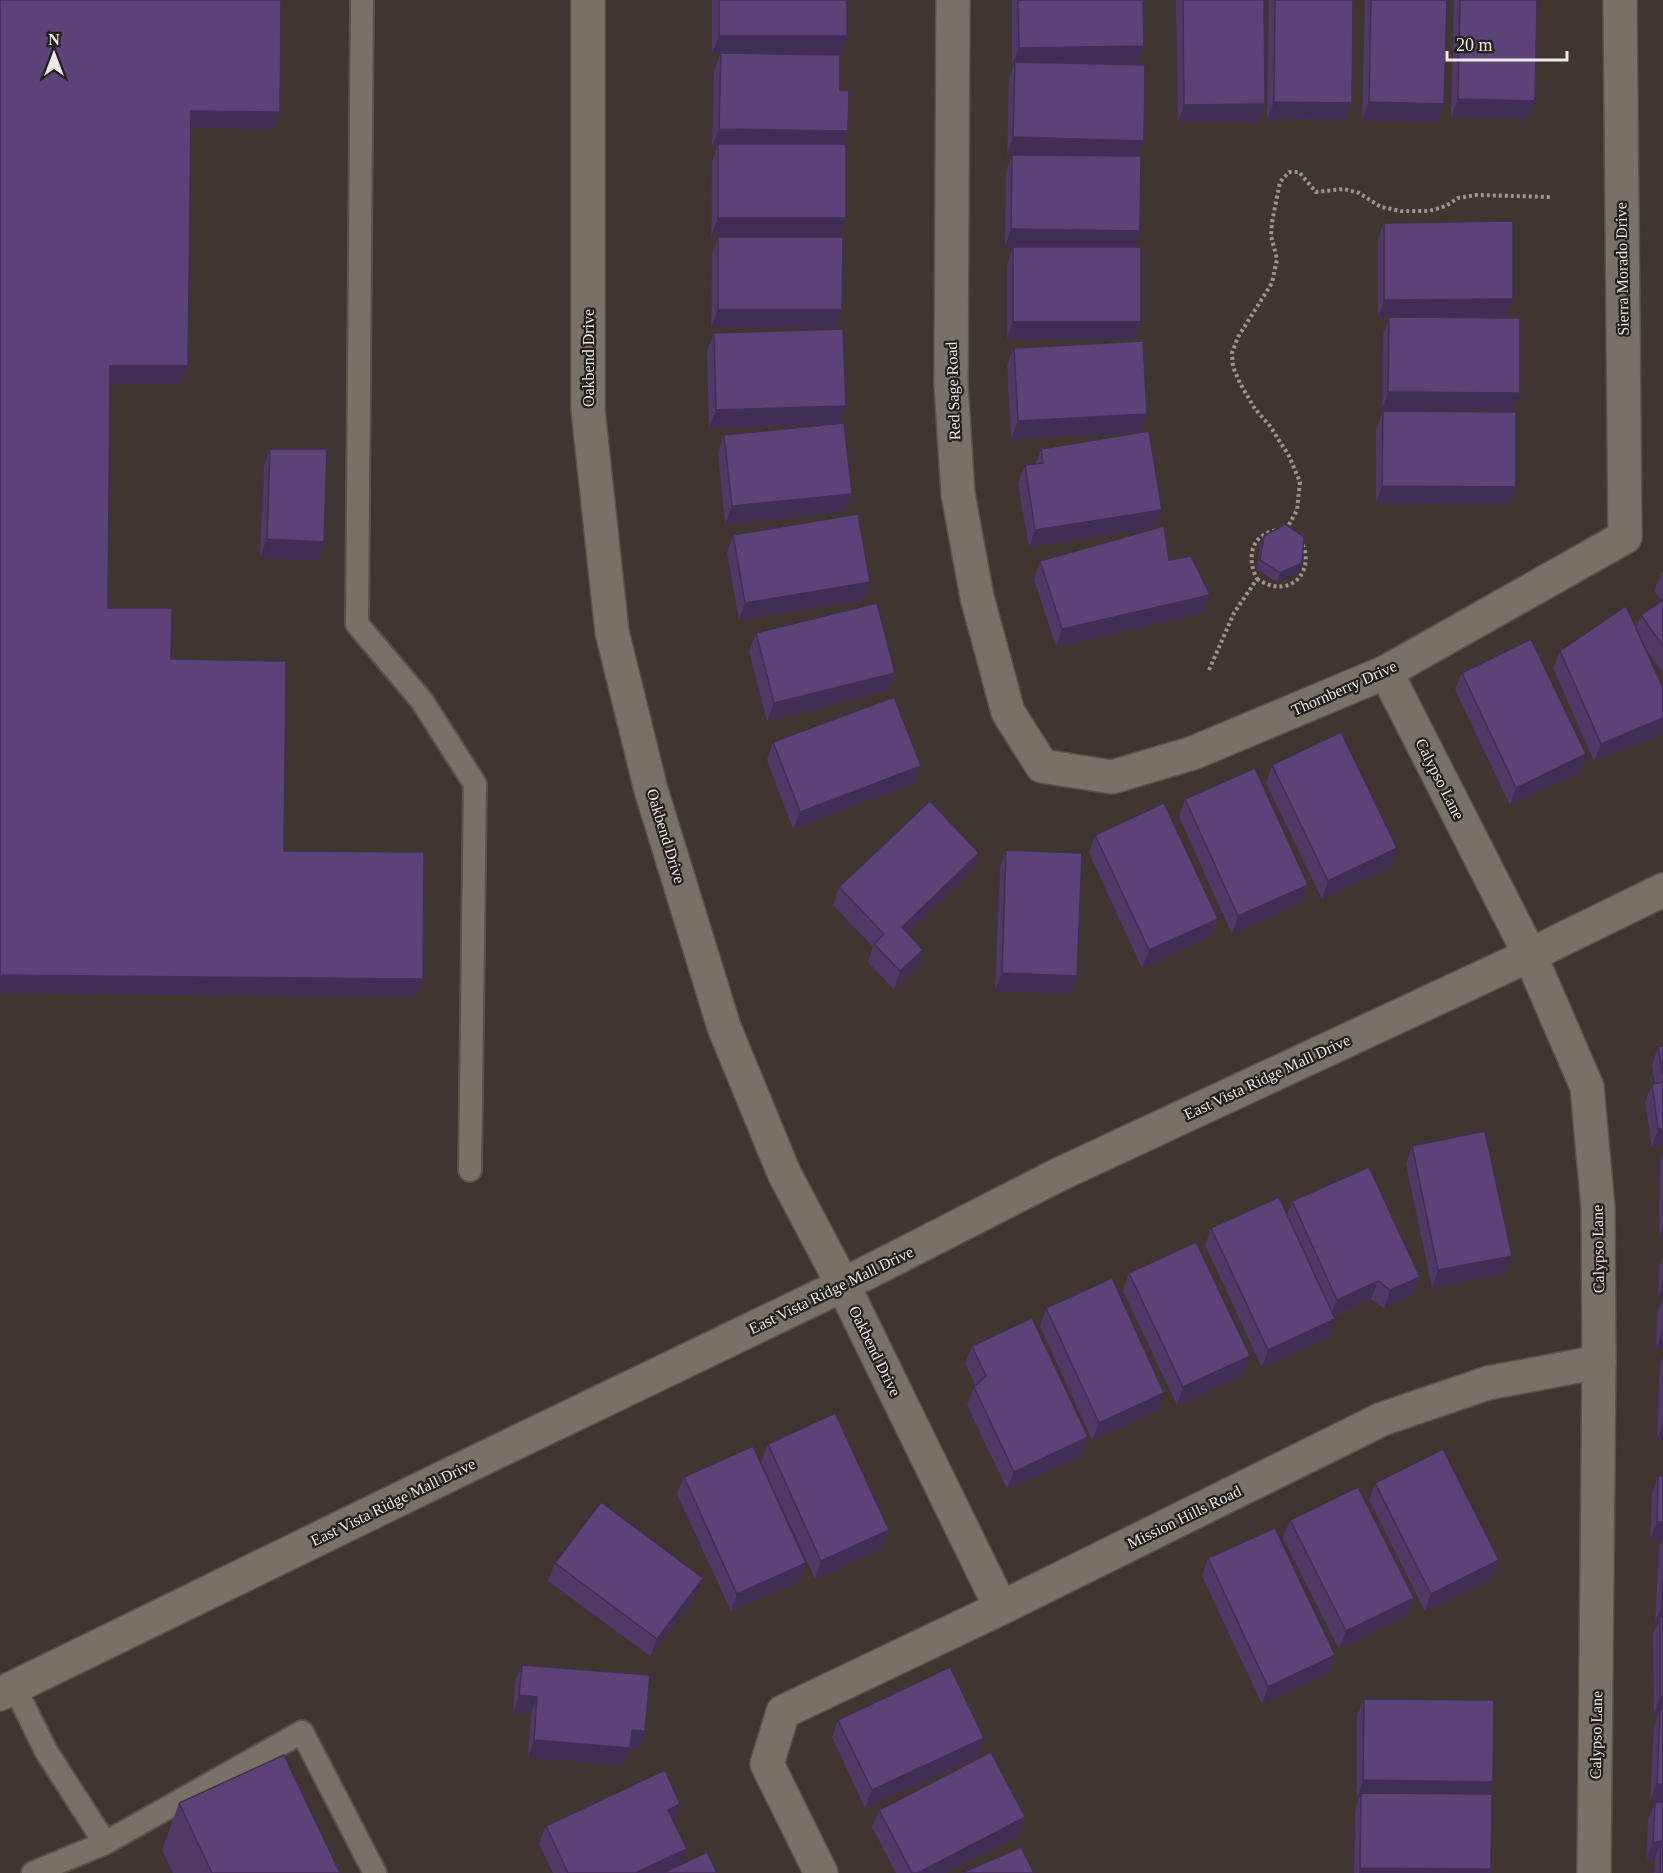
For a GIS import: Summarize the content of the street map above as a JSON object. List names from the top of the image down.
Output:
{
  "streets": {
    "street": [
      "Sierra Morado Drive",
      "Oakbend Drive",
      "Red Sage Road",
      "Thornberry Drive",
      "Calypso Lane",
      "East Vista Ridge Mall Drive",
      "Mission Hills Road"
    ]
  },
  "crossings": [
    ["Sierra Morado Drive", "Thornberry Drive"],
    ["Oakbend Drive", "East Vista Ridge Mall Drive"],
    ["Oakbend Drive", "Mission Hills Road"],
    ["Red Sage Road", "Thornberry Drive"],
    ["Thornberry Drive", "Calypso Lane"],
    ["Calypso Lane", "East Vista Ridge Mall Drive"],
    ["Calypso Lane", "Mission Hills Road"]
  ],
  "scale_bar": "20 m",
  "north": "top"
}
